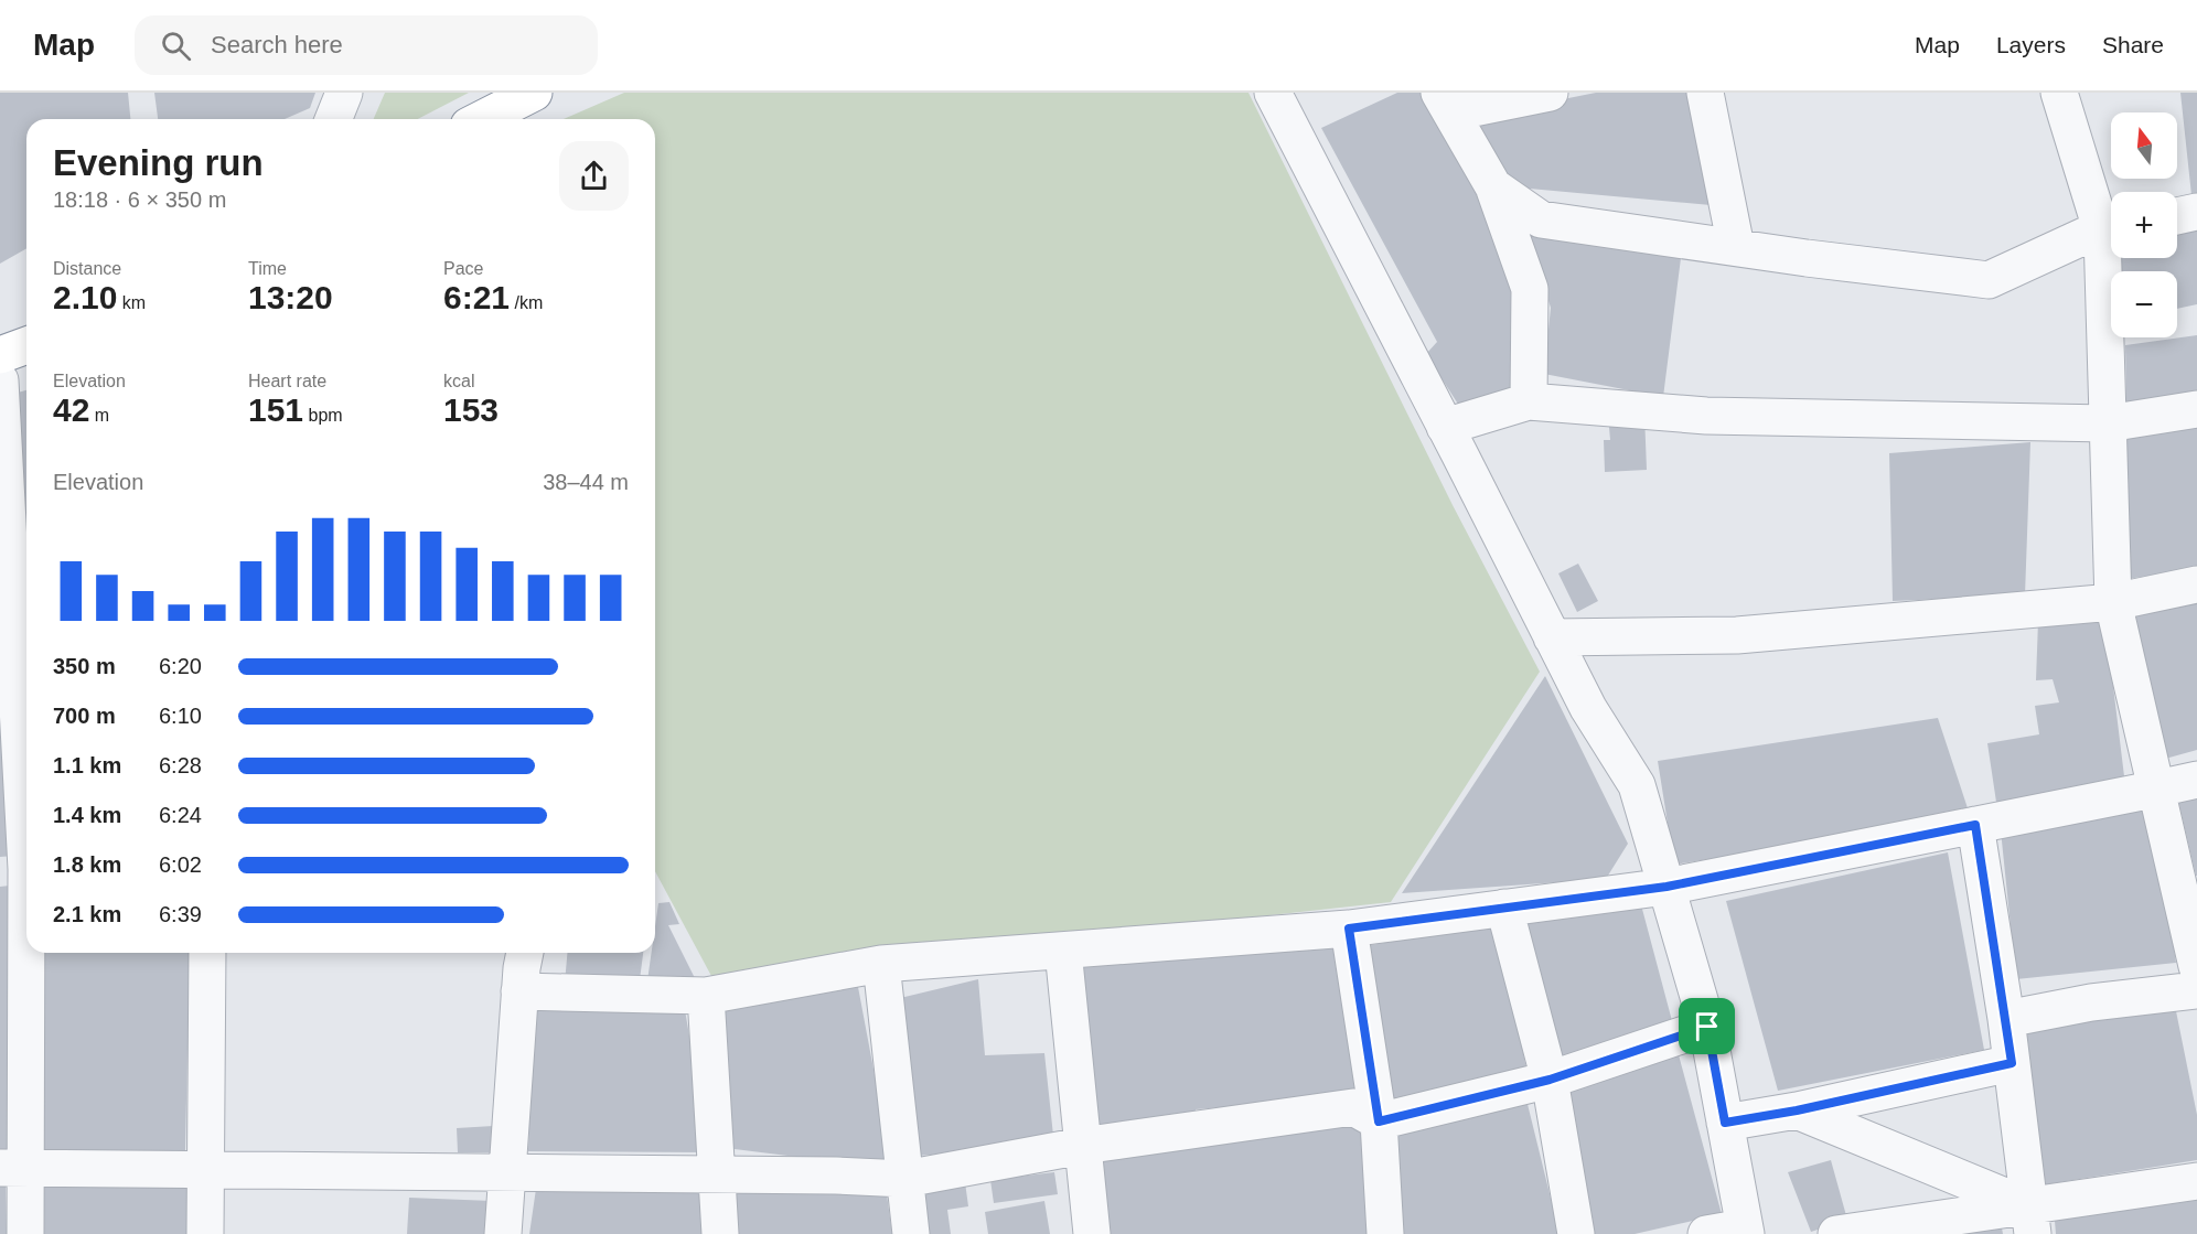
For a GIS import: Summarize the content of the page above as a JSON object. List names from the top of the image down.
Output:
{
  "north": "top",
  "page": {
    "header": "Map",
    "search": "Search here",
    "nav": ["Map", "Layers", "Share"],
    "map_buttons": ["+", "−"],
    "heading": ["Evening run", "18:18 · 6 × 350 m"],
    "stats": [
      ["Distance", "2.10 km"],
      ["Time", "13:20"],
      ["Pace", "6:21 /km"],
      ["Elevation", "42 m"],
      ["Heart rate", "151 bpm"],
      ["kcal", "153"]
    ],
    "chart": ["Elevation", "38–44 m"],
    "list": [
      {
        "name": "350 m",
        "note": "6:20"
      },
      {
        "name": "700 m",
        "note": "6:10"
      },
      {
        "name": "1.1 km",
        "note": "6:28"
      },
      {
        "name": "1.4 km",
        "note": "6:24"
      },
      {
        "name": "1.8 km",
        "note": "6:02"
      },
      {
        "name": "2.1 km",
        "note": "6:39"
      }
    ]
  }
}
